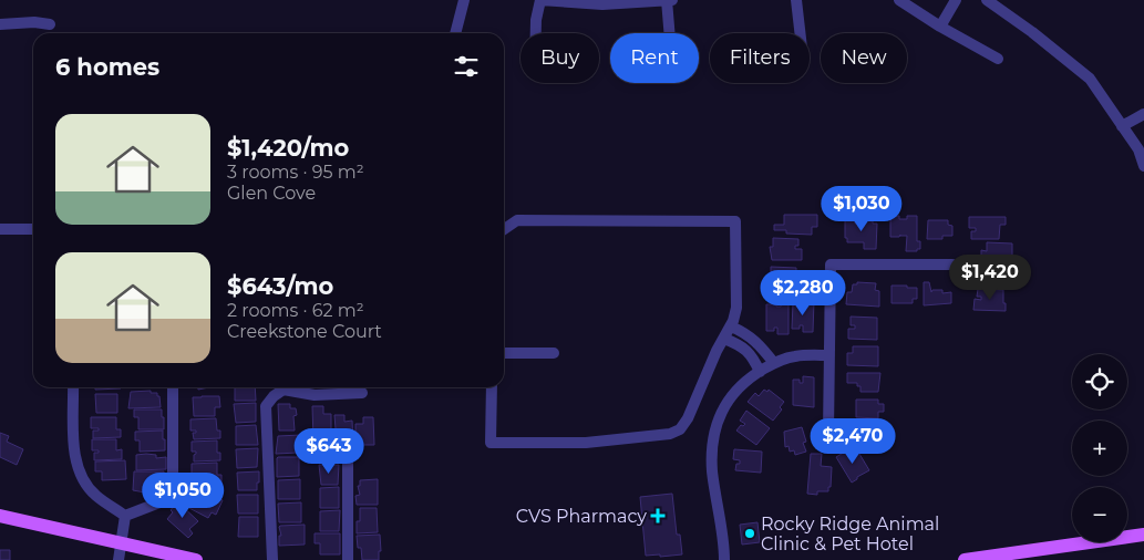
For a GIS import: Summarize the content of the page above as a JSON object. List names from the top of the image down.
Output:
{
  "places": {
    "health": ["CVS Pharmacy"],
    "other": ["Rocky Ridge Animal Clinic & Pet Hotel"]
  },
  "page": {
    "chip": [
      "Buy",
      "Rent",
      "Filters",
      "New"
    ],
    "heading": "6 homes",
    "list": [
      {
        "name": "$1,420/mo",
        "note": "3 rooms · 95 m² · Glen Cove"
      },
      {
        "name": "$643/mo",
        "note": "2 rooms · 62 m² · Creekstone Court"
      }
    ],
    "price": [
      "$1,030",
      "$1,420",
      "$2,280",
      "$2,470",
      "$643",
      "$1,050"
    ],
    "map_buttons": ["+", "−"]
  }
}
